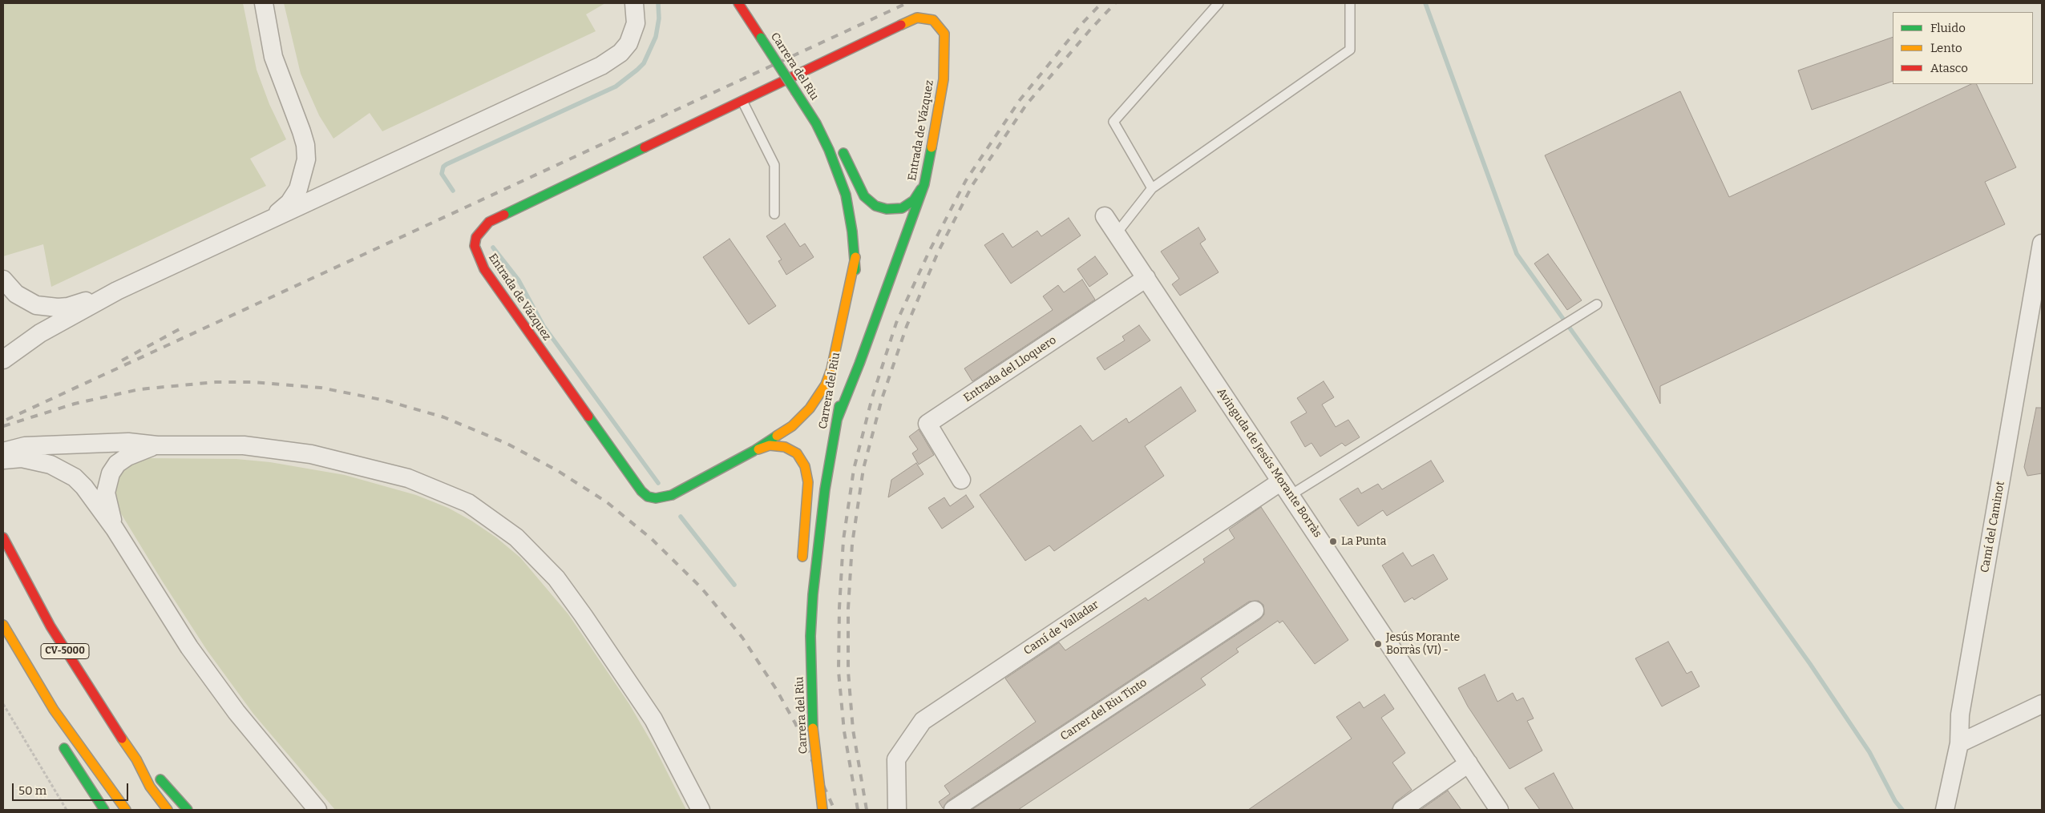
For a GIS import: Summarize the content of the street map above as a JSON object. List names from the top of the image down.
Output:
{
  "streets": {
    "main road": ["Carrera del Riu", "Entrada de Vázquez", "CV-5000"],
    "street": [
      "Entrada del Lloquero",
      "Avinguda de Jesús Morante Borràs",
      "Camí del Caminot",
      "Camí de Valladar",
      "Carrer del Riu Tinto"
    ]
  },
  "crossings": [
    ["Carrera del Riu", "Entrada de Vázquez"],
    ["Entrada del Lloquero", "Avinguda de Jesús Morante Borràs"],
    ["Avinguda de Jesús Morante Borràs", "Camí de Valladar"]
  ],
  "places": ["La Punta", "Jesús Morante Borràs (VI) -"],
  "legend": ["Fluido", "Lento", "Atasco"],
  "scale_bar": "50 m"
}
